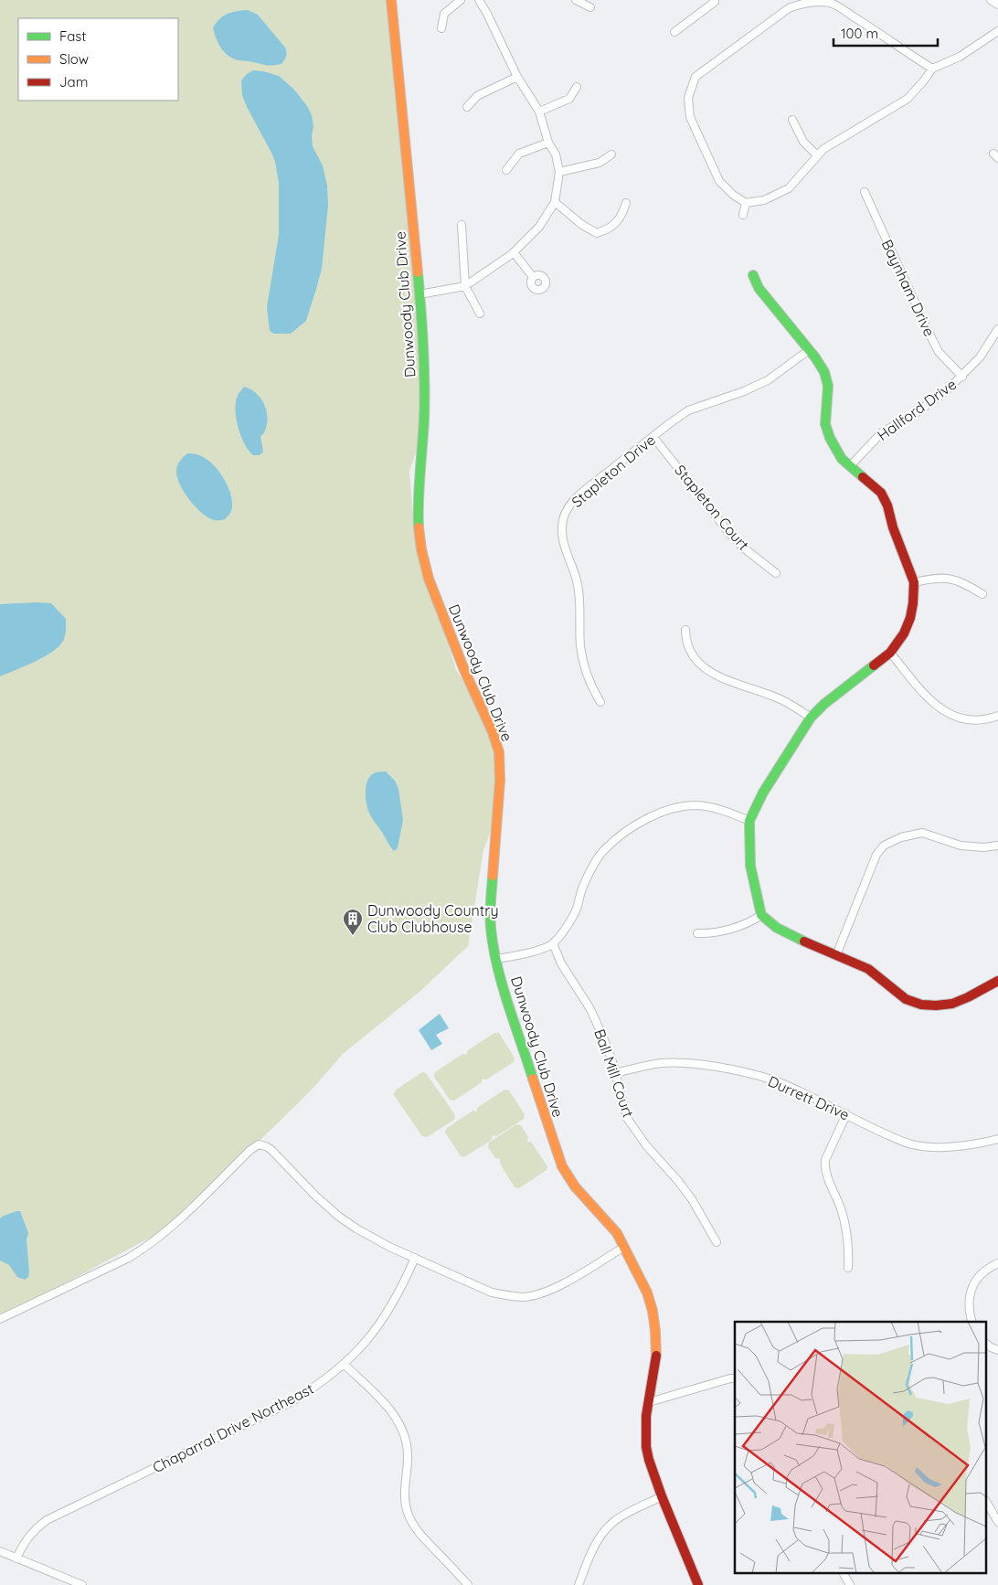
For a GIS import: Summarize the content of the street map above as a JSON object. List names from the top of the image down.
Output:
{
  "streets": {
    "street": [
      "Baynham Drive",
      "Dunwoody Club Drive",
      "Hallford Drive",
      "Stapleton Drive",
      "Stapleton Court",
      "Ball Mill Court",
      "Durrett Drive",
      "Chaparral Drive Northeast"
    ]
  },
  "crossings": [
    ["Baynham Drive", "Hallford Drive"],
    ["Stapleton Drive", "Stapleton Court"],
    ["Ball Mill Court", "Durrett Drive"]
  ],
  "places": {
    "building": ["Dunwoody Country Club Clubhouse"]
  },
  "legend": ["Fast", "Slow", "Jam"],
  "scale_bar": "100 m"
}
